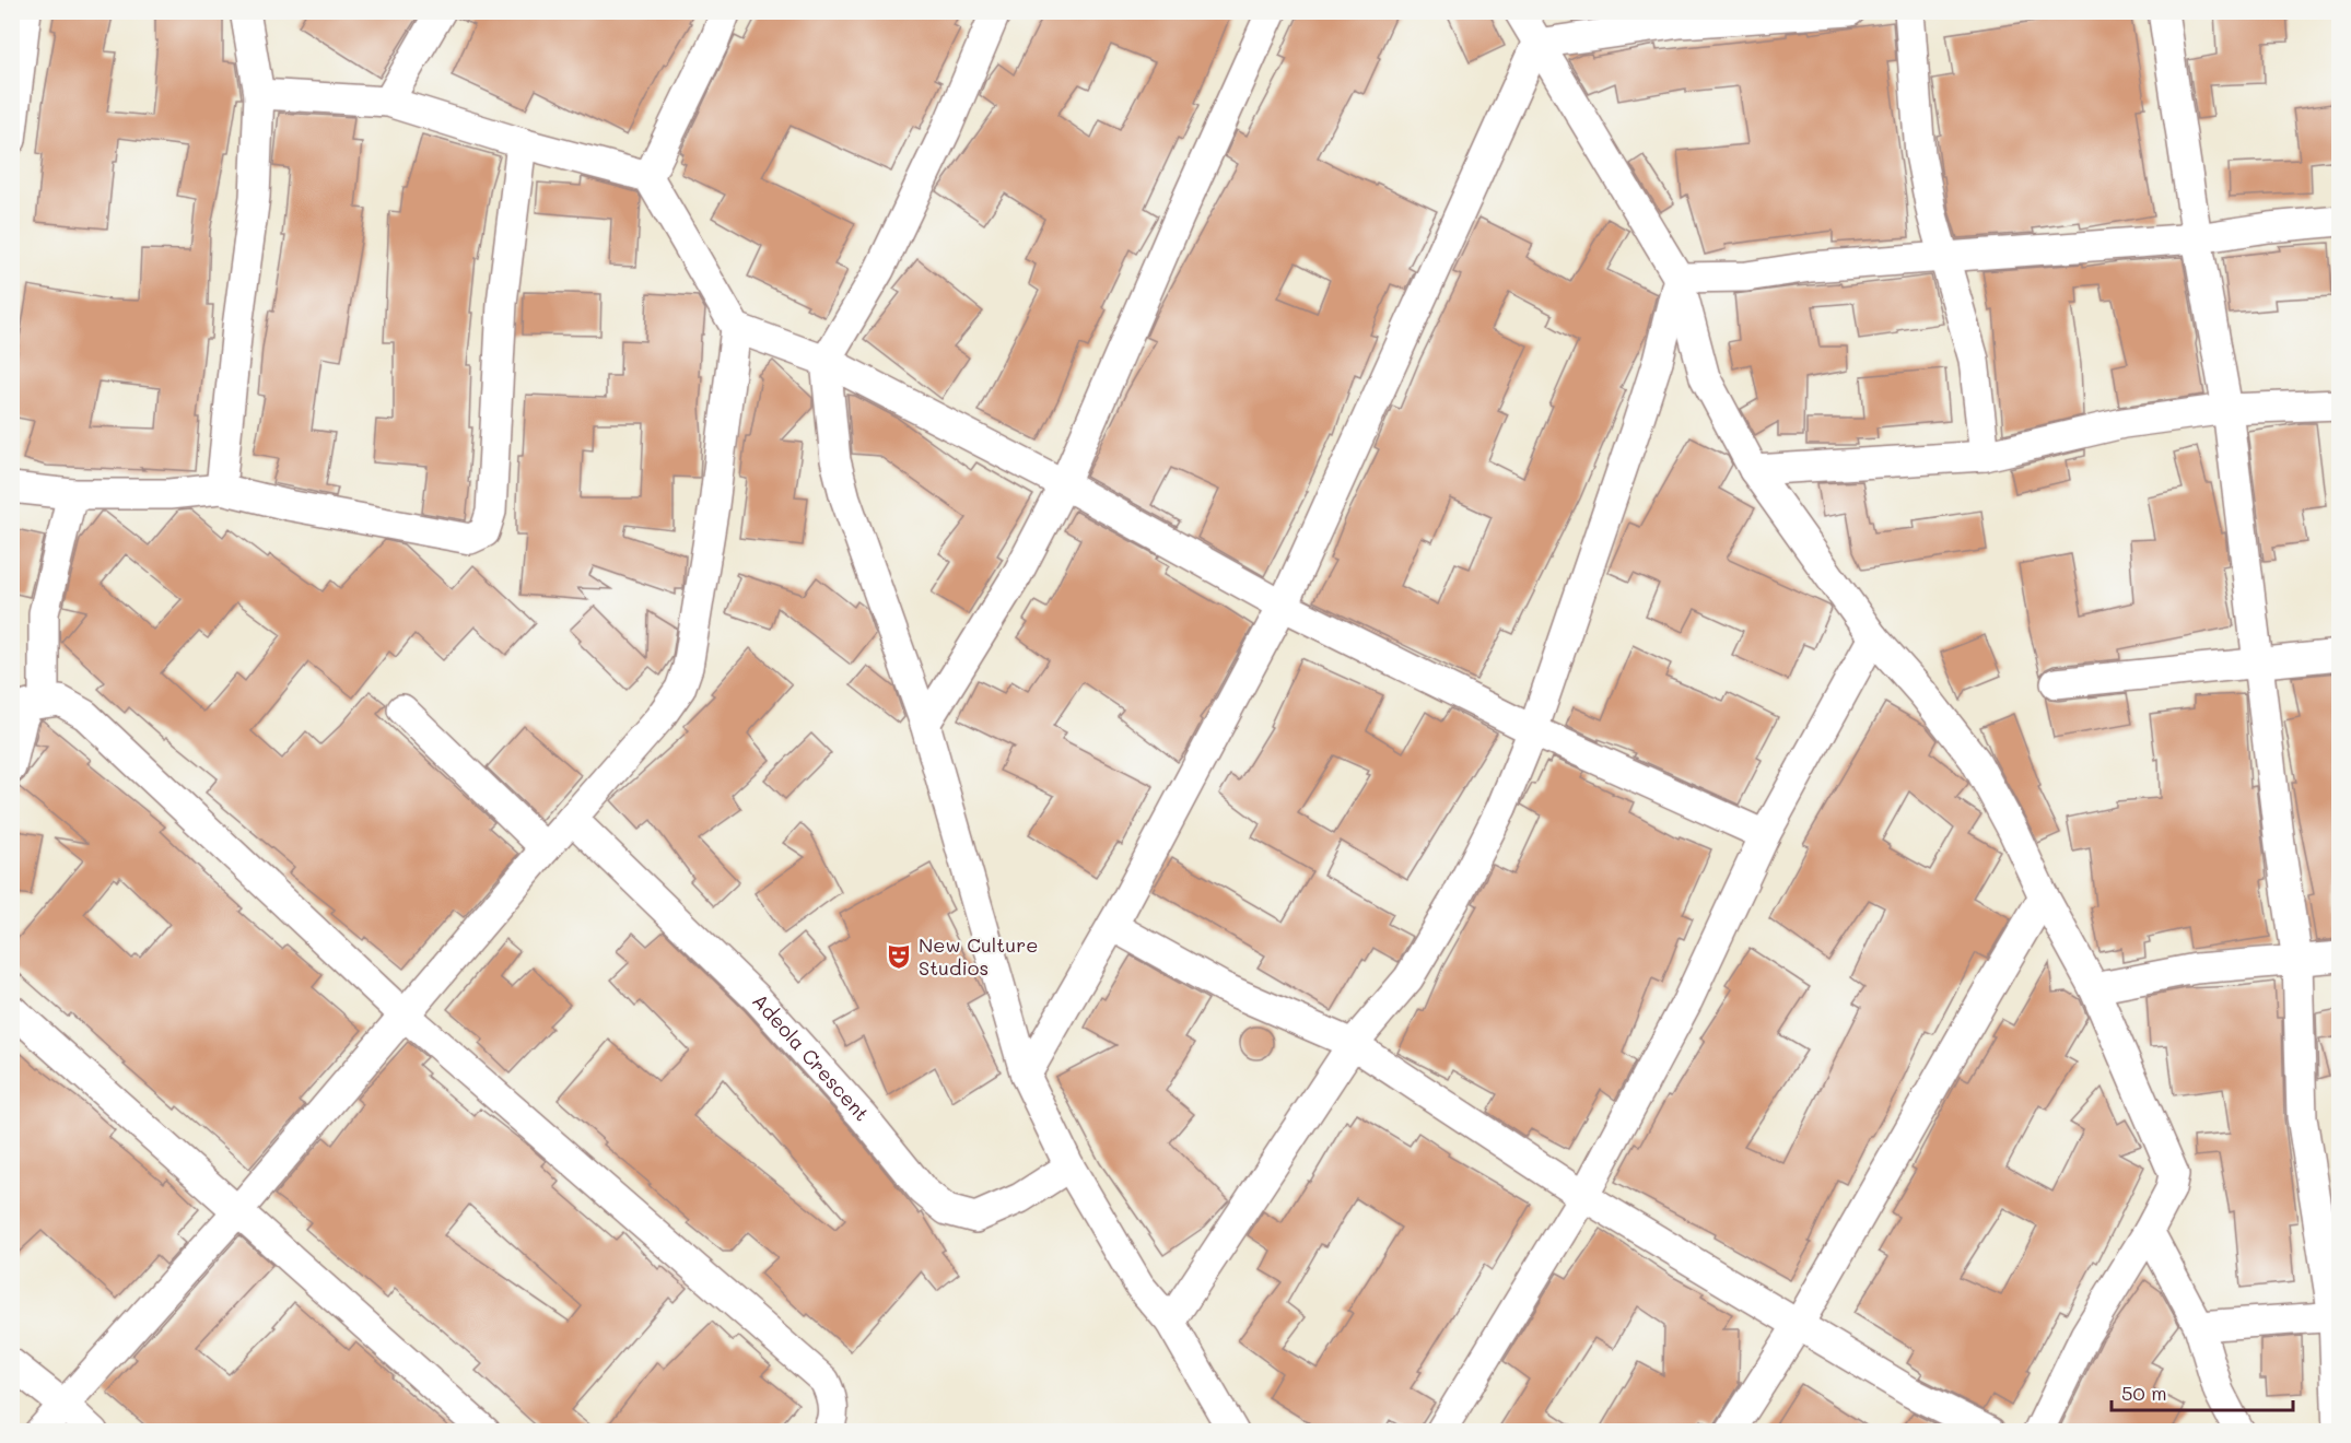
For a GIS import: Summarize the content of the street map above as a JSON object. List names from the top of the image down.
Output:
{
  "streets": {
    "street": ["Adeola Crescent"]
  },
  "places": {
    "theatre": ["New Culture Studios"]
  },
  "scale_bar": "50 m"
}
